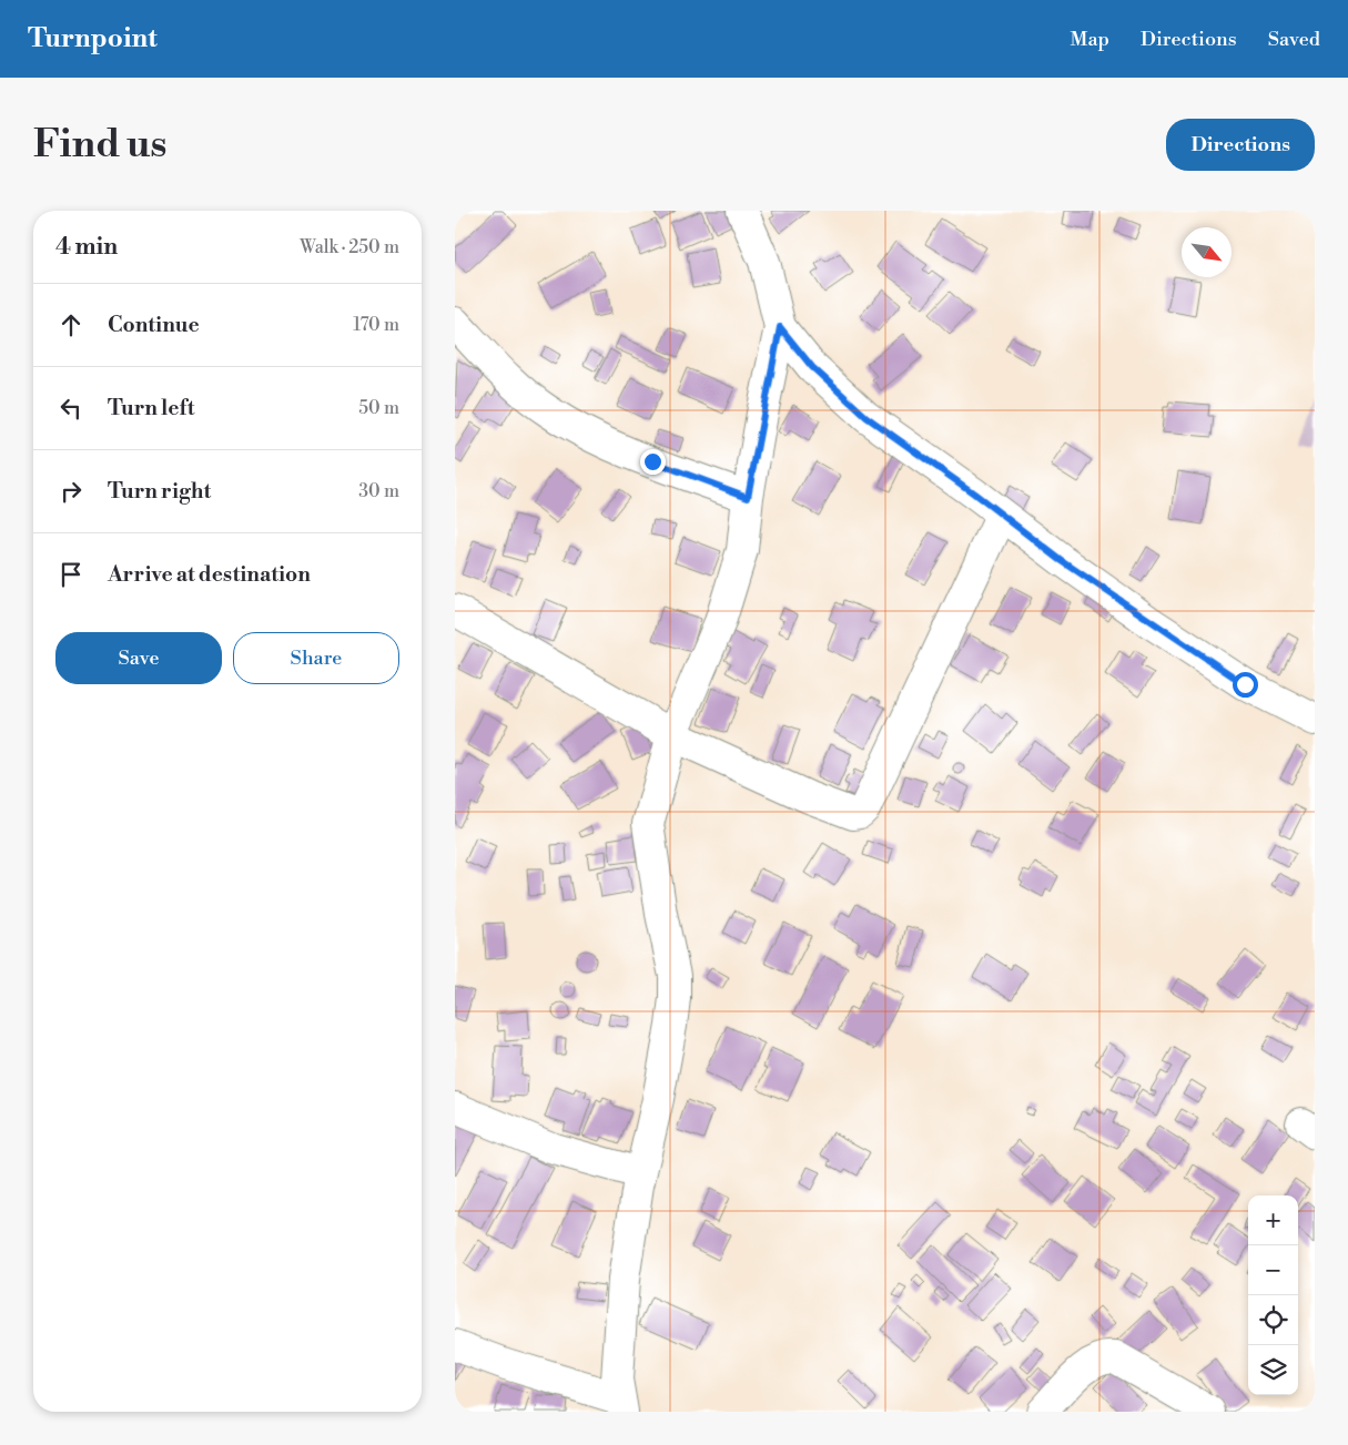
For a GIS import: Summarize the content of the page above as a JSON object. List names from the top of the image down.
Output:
{
  "north": "bottom right",
  "page": {
    "header": "Turnpoint",
    "nav": ["Map", "Directions", "Saved"],
    "buttons": [
      "Directions",
      ["Save", "Share"]
    ],
    "title": "Find us",
    "heading": ["4 min", "Walk · 250 m"],
    "list": [
      ["Continue", "170 m"],
      ["Turn left", "50 m"],
      ["Turn right", "30 m"],
      "Arrive at destination"
    ],
    "map_buttons": ["+", "−"]
  }
}
